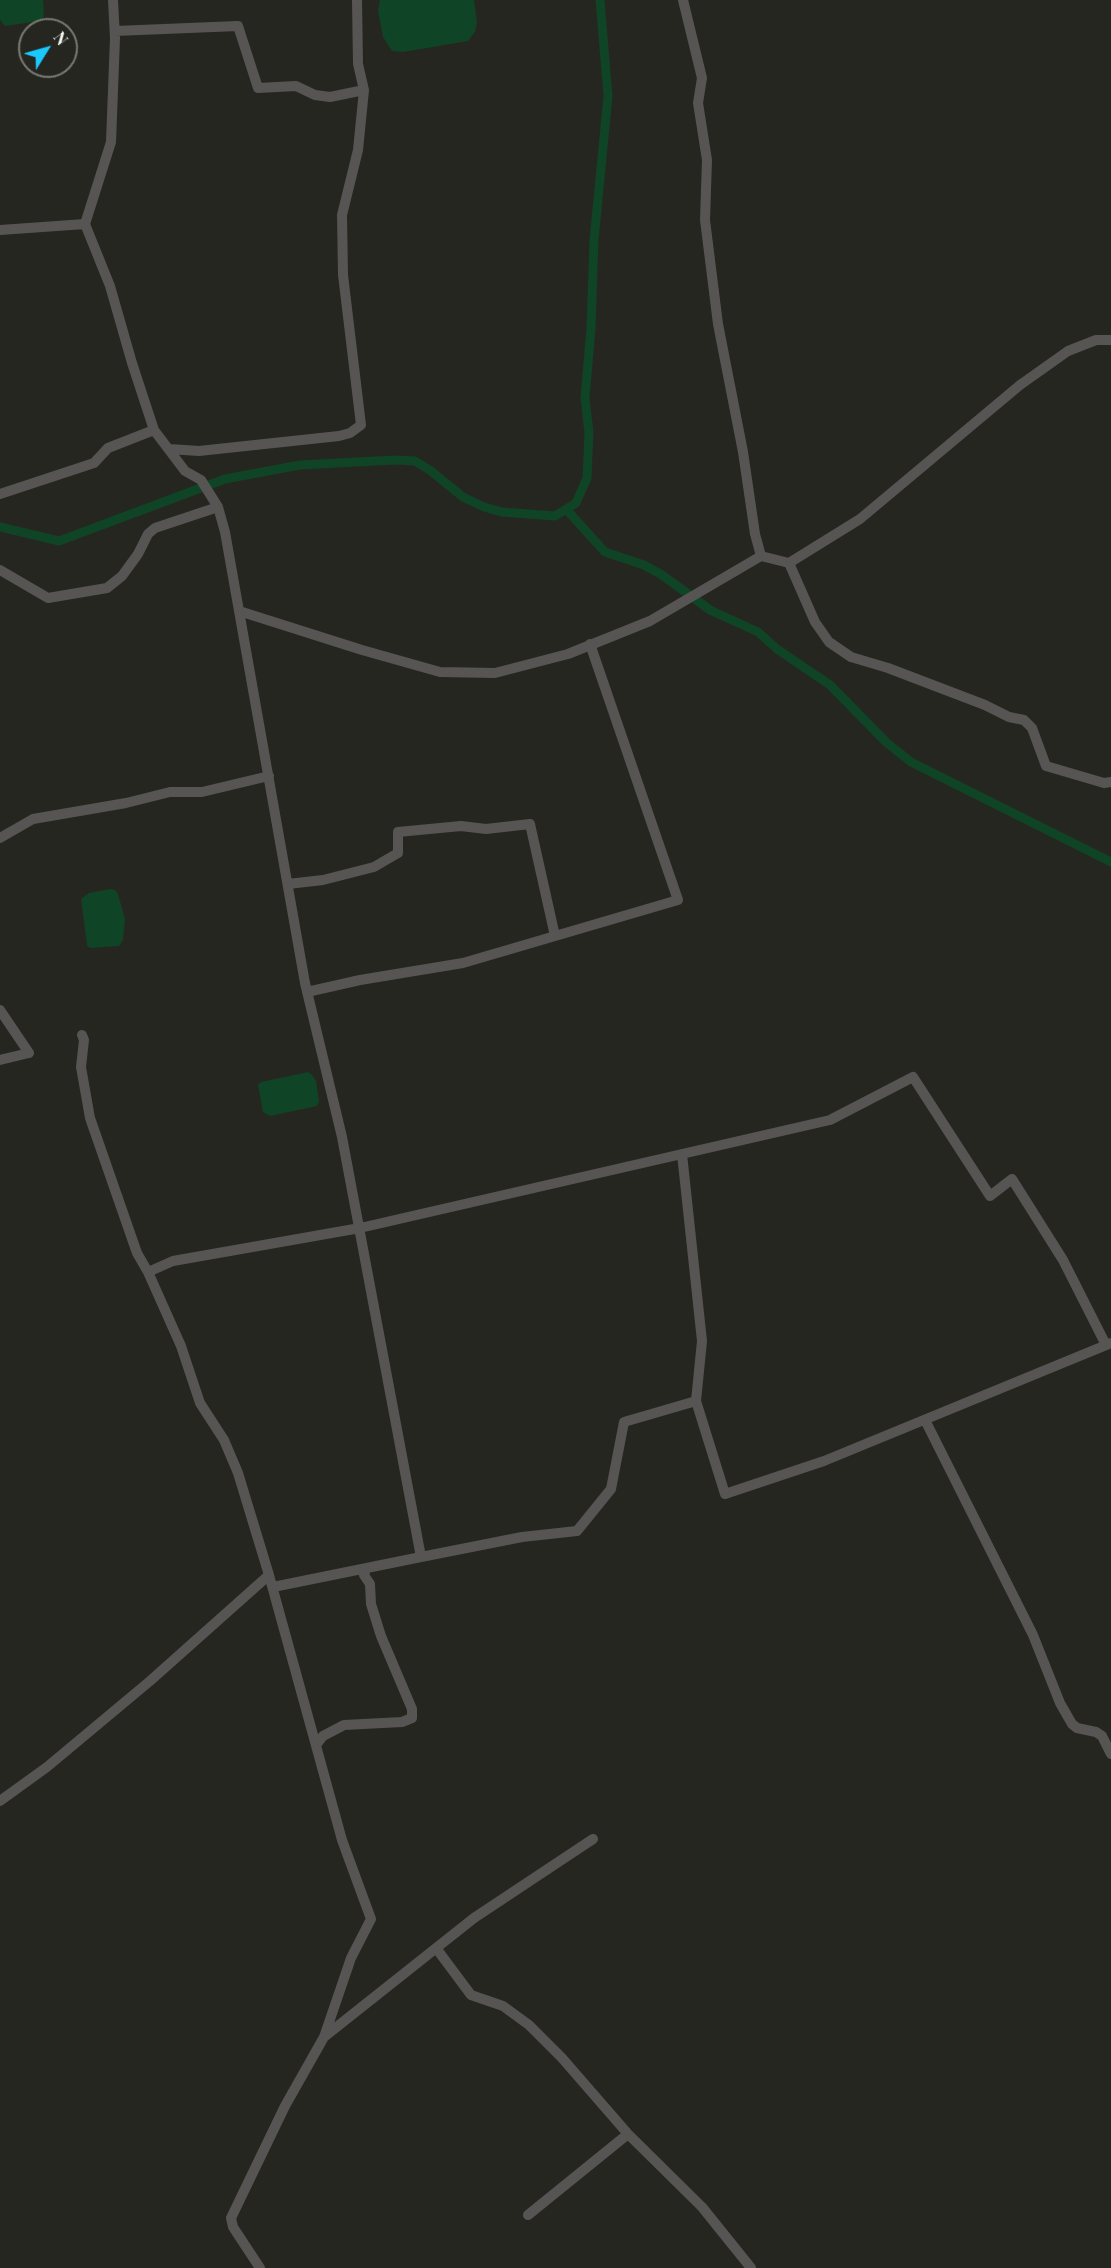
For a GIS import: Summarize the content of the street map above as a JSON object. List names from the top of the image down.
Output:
{
  "north": "top right"
}
